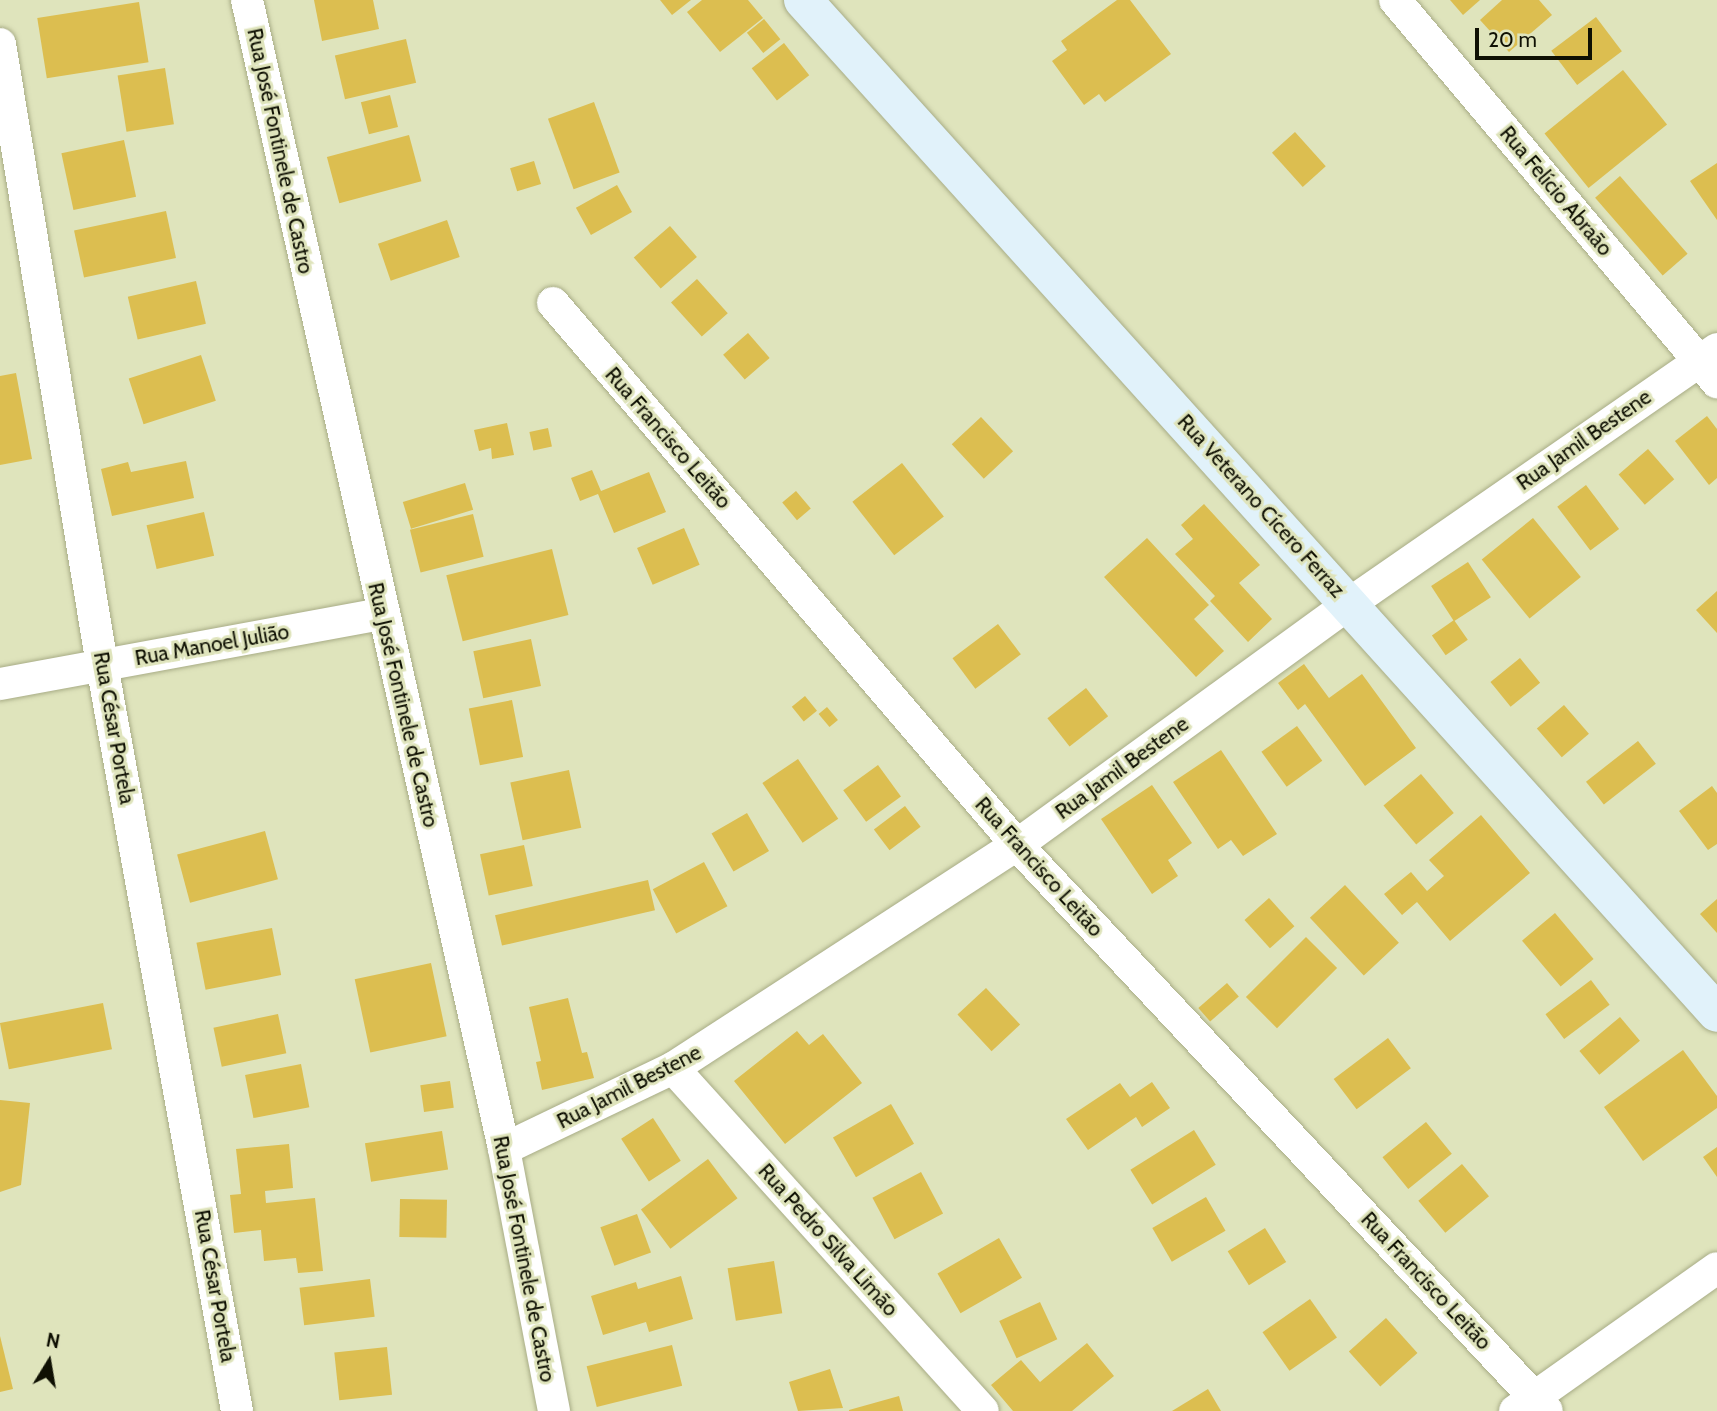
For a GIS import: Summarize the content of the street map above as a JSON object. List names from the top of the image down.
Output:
{
  "streets": {
    "street": [
      "Rua José Fontinele de Castro",
      "Rua Felício Abraão",
      "Rua Francisco Leitão",
      "Rua Jamil Bestene",
      "Rua Veterano Cícero Ferraz",
      "Rua Manoel Julião",
      "Rua César Portela",
      "Rua Pedro Silva Limão"
    ]
  },
  "crossings": [
    ["Rua José Fontinele de Castro", "Rua Jamil Bestene"],
    ["Rua José Fontinele de Castro", "Rua Manoel Julião"],
    ["Rua Felício Abraão", "Rua Jamil Bestene"],
    ["Rua Francisco Leitão", "Rua Jamil Bestene"],
    ["Rua Jamil Bestene", "Rua Veterano Cícero Ferraz"],
    ["Rua Jamil Bestene", "Rua Pedro Silva Limão"],
    ["Rua Manoel Julião", "Rua César Portela"]
  ],
  "scale_bar": "20 m",
  "north": "top"
}
